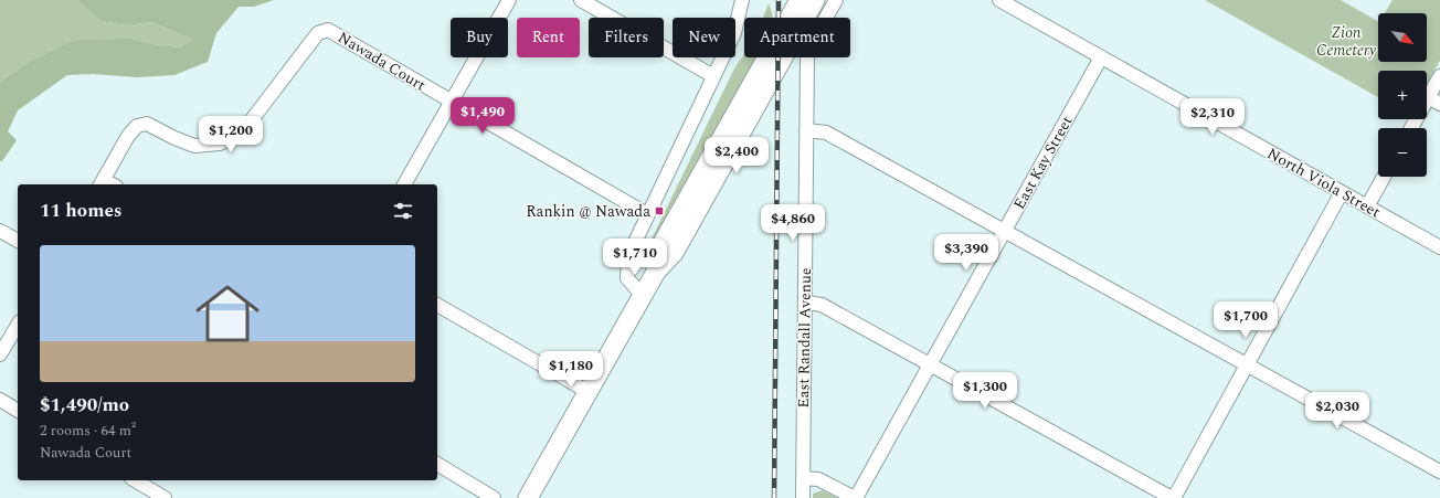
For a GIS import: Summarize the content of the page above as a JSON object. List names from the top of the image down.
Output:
{
  "streets": {
    "street": [
      "Nawada Court",
      "East Kay Street",
      "North Viola Street",
      "East Randall Avenue"
    ]
  },
  "crossings": [
    ["East Kay Street", "North Viola Street"]
  ],
  "parks": ["Zion Cemetery"],
  "places": {
    "transit": ["Rankin @ Nawada"]
  },
  "north": "bottom right",
  "page": {
    "map_buttons": ["+", "−"],
    "chip": [
      "Buy",
      "Rent",
      "Filters",
      "New",
      "Apartment"
    ],
    "price": [
      "$1,490",
      "$2,310",
      "$1,200",
      "$2,400",
      "$4,860",
      "$3,390",
      "$1,710",
      "$1,700",
      "$1,180",
      "$1,300",
      "$2,030"
    ],
    "heading": "11 homes",
    "list": [
      {
        "name": "$1,490/mo",
        "note": "2 rooms · 64 m² · Nawada Court"
      }
    ]
  }
}
